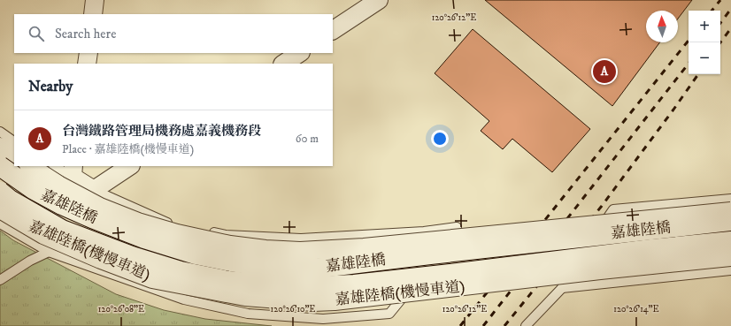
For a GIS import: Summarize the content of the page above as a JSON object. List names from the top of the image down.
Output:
{
  "streets": {
    "main road": ["嘉雄陸橋"],
    "street": ["嘉雄陸橋(機慢車道)"]
  },
  "north": "top",
  "page": {
    "map_buttons": ["+", "−"],
    "search": "Search here",
    "pins": "A",
    "heading": "Nearby",
    "list": [
      {
        "mark": "A",
        "name": "台灣鐵路管理局機務處嘉義機務段",
        "note": "Place · 嘉雄陸橋(機慢車道)",
        "value": "60 m"
      }
    ]
  },
  "coordinates": [
    "120°26'12\"E",
    "120°26'08\"E",
    "120°26'10\"E",
    "120°26'14\"E"
  ]
}
